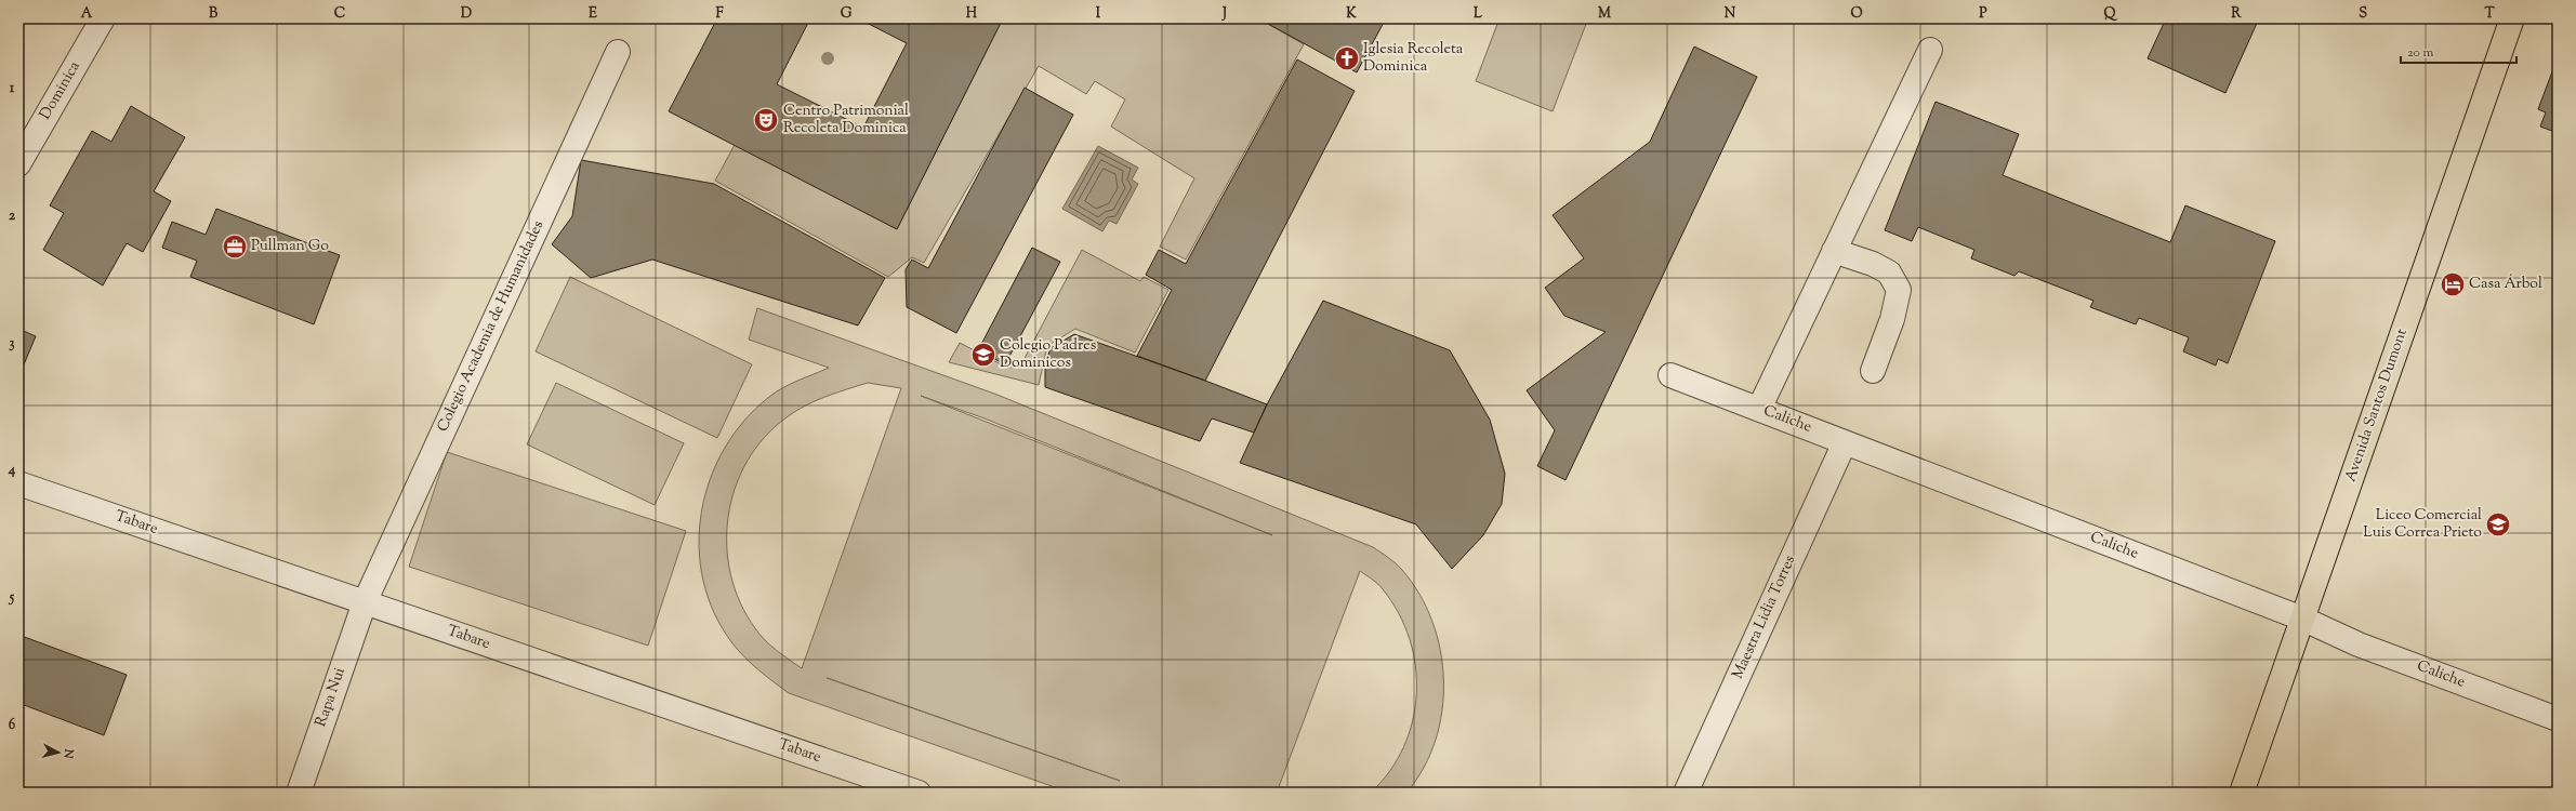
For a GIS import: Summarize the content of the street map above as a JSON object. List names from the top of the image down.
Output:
{
  "streets": {
    "main road": ["Avenida Santos Dumont"],
    "street": [
      "Dominica",
      "Colegio Academia de Humanidades",
      "Caliche",
      "Tabare",
      "Maestra Lidia Torres",
      "Rapa Nui"
    ]
  },
  "crossings": [
    ["Colegio Academia de Humanidades", "Tabare"],
    ["Colegio Academia de Humanidades", "Rapa Nui"],
    ["Avenida Santos Dumont", "Caliche"],
    ["Caliche", "Maestra Lidia Torres"],
    ["Tabare", "Rapa Nui"]
  ],
  "places": {
    "church": ["Iglesia Recoleta Dominica"],
    "theatre": ["Centro Patrimonial Recoleta Dominica"],
    "office": ["Pullman Go"],
    "hotel": ["Casa Árbol"],
    "school or university": ["Colegio Padres Dominicos", "Liceo Comercial Luis Correa Prieto"]
  },
  "scale_bar": "20 m",
  "north": "right",
  "grid": {
    "columns": [
      "A",
      "B",
      "C",
      "D",
      "E",
      "F",
      "G",
      "H",
      "I",
      "J",
      "K",
      "L",
      "M",
      "N",
      "O",
      "P",
      "Q",
      "R",
      "S",
      "T"
    ],
    "rows": [
      "1",
      "2",
      "3",
      "4",
      "5",
      "6"
    ]
  }
}
